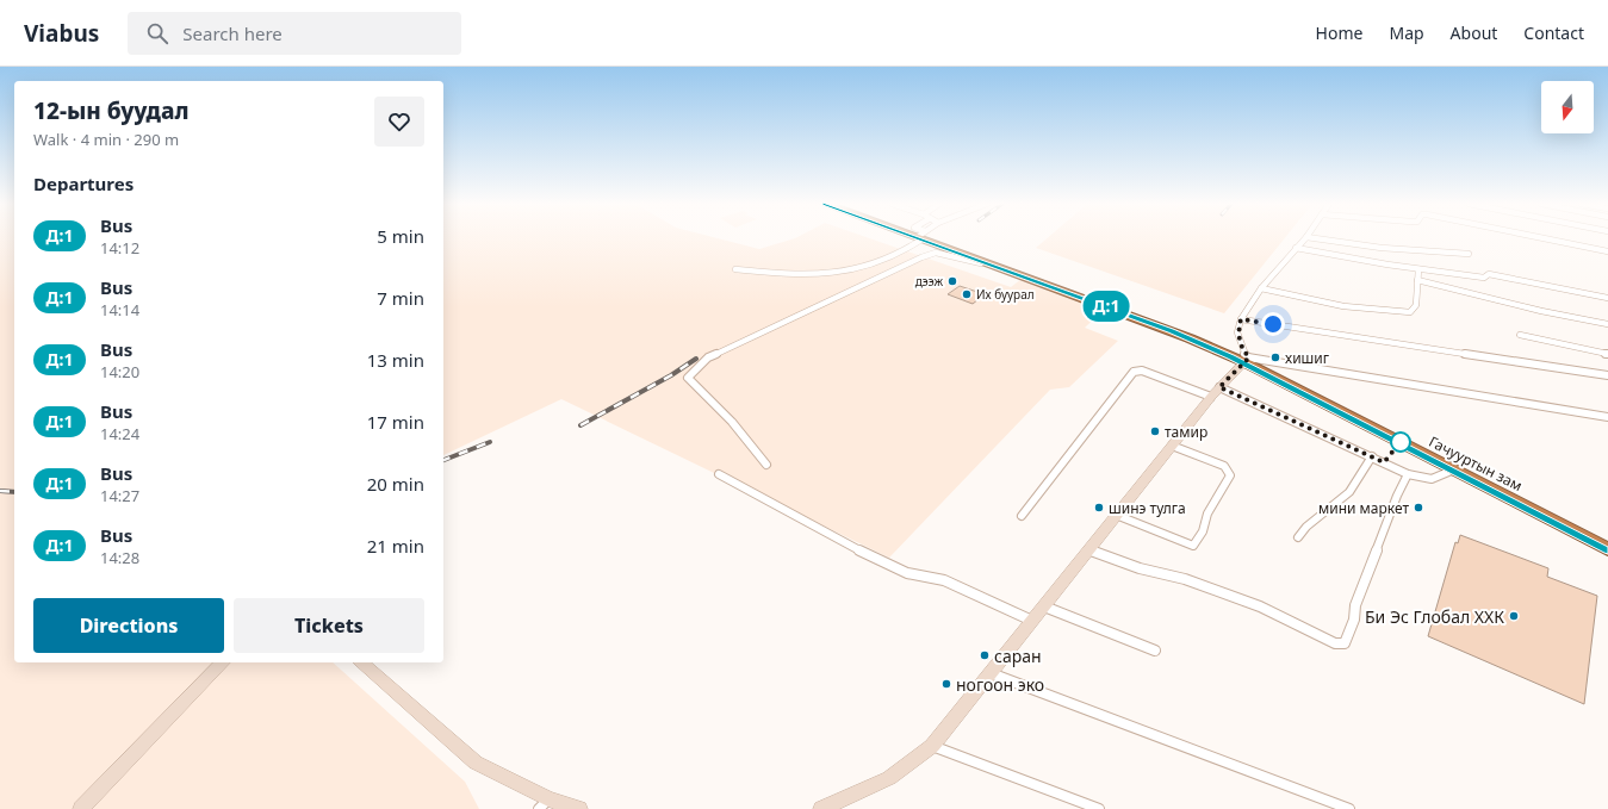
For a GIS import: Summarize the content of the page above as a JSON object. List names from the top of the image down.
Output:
{
  "streets": {
    "highway": ["Гачууртын зам"]
  },
  "places": [
    "дээж",
    "Их буурал",
    "хишиг",
    "тамир",
    "шинэ тулга",
    "мини маркет",
    "Би Эс Глобал ХХК",
    "саран",
    "ногоон эко"
  ],
  "lines": ["bus line Д:1"],
  "north": "bottom",
  "page": {
    "header": "Viabus",
    "search": "Search here",
    "nav": [
      "Home",
      "Map",
      "About",
      "Contact"
    ],
    "on_map": "Д:1",
    "heading": [
      ["12-ын буудал", "Walk · 4 min · 290 m"],
      "Departures"
    ],
    "list": [
      {
        "mark": "Д:1",
        "name": "Bus",
        "note": "14:12",
        "value": "5 min"
      },
      {
        "mark": "Д:1",
        "name": "Bus",
        "note": "14:14",
        "value": "7 min"
      },
      {
        "mark": "Д:1",
        "name": "Bus",
        "note": "14:20",
        "value": "13 min"
      },
      {
        "mark": "Д:1",
        "name": "Bus",
        "note": "14:24",
        "value": "17 min"
      },
      {
        "mark": "Д:1",
        "name": "Bus",
        "note": "14:27",
        "value": "20 min"
      },
      {
        "mark": "Д:1",
        "name": "Bus",
        "note": "14:28",
        "value": "21 min"
      }
    ],
    "buttons": ["Directions", "Tickets"]
  }
}
